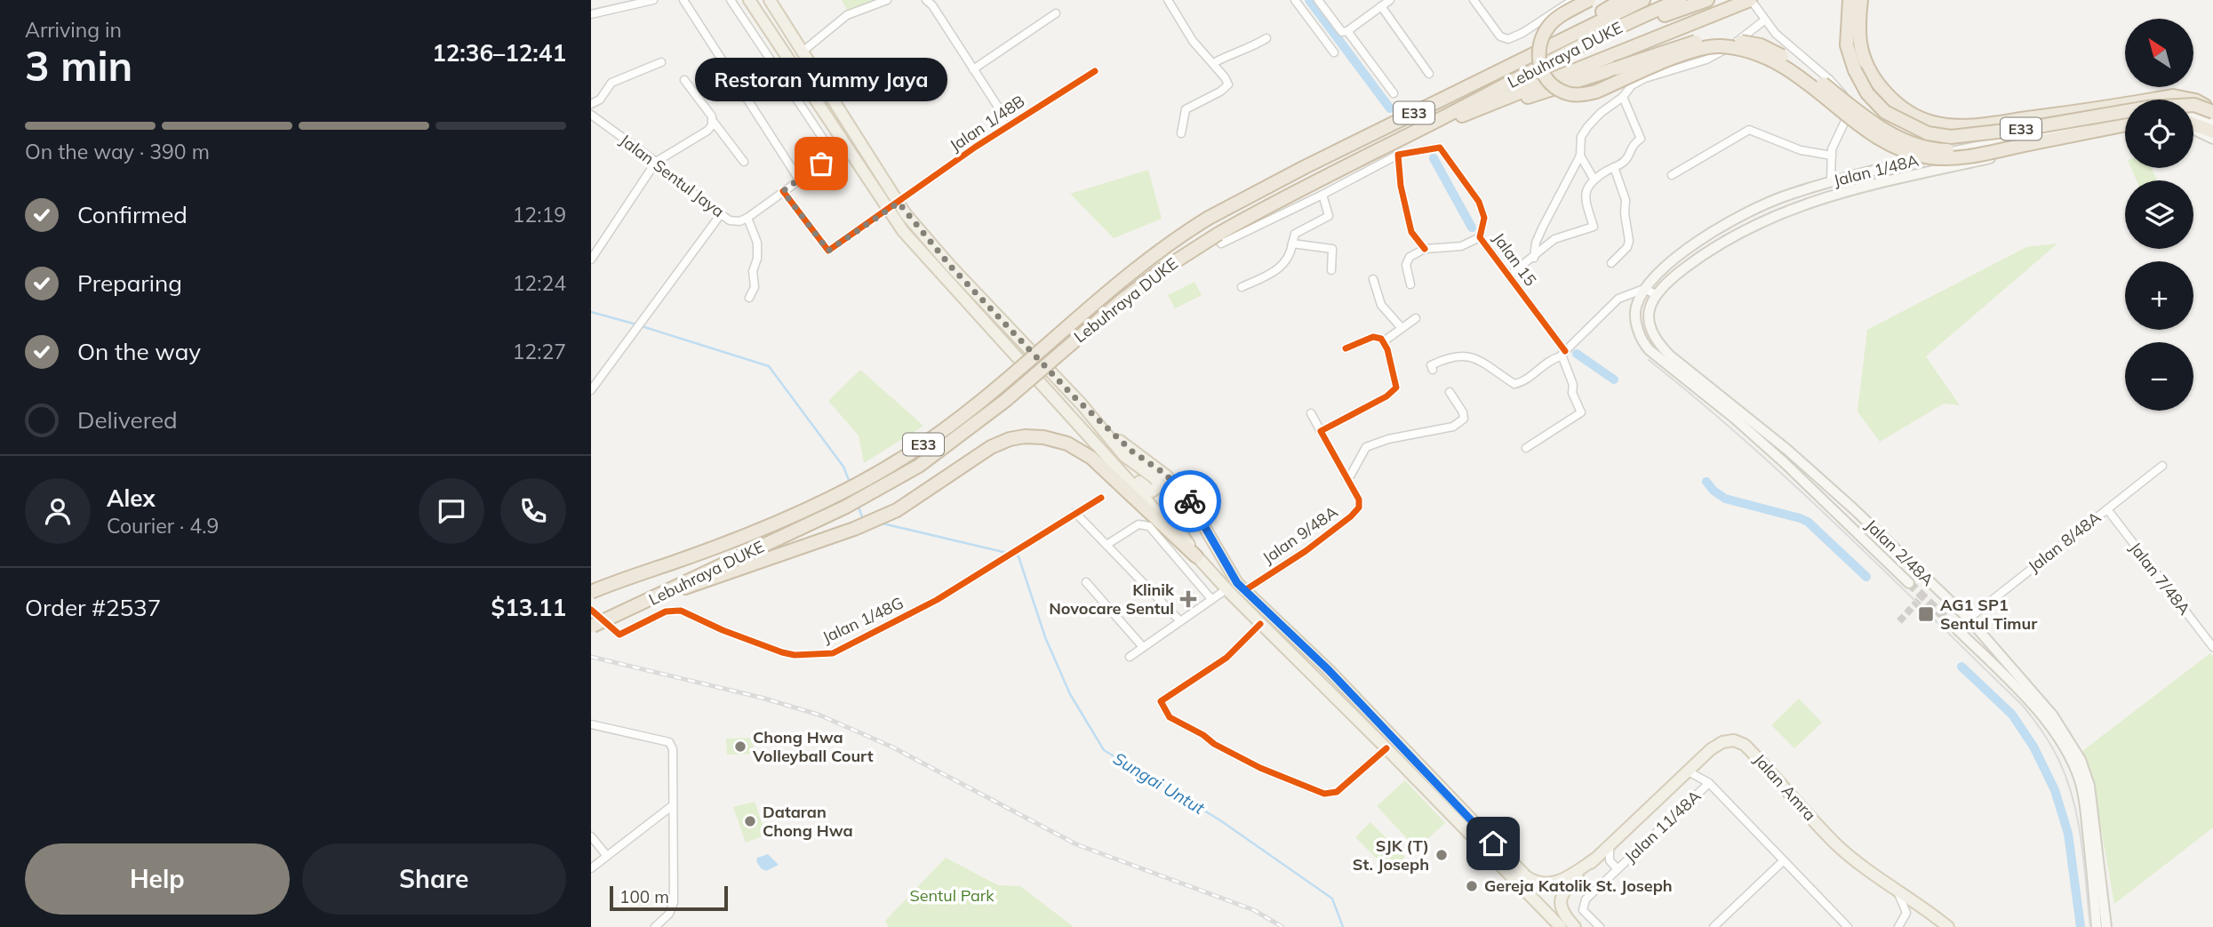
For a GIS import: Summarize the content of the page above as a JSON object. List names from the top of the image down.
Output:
{
  "streets": {
    "highway": ["Lebuhraya DUKE", "E33"],
    "main road": ["Jalan 1/48A", "Jalan 2/48A", "Jalan Amra"],
    "street": [
      "Jalan 1/48B",
      "Jalan Sentul Jaya",
      "Jalan 15",
      "Jalan 9/48A",
      "Jalan 8/48A",
      "Jalan 7/48A",
      "Jalan 1/48G",
      "Jalan 11/48A"
    ]
  },
  "crossings": [
    ["Lebuhraya DUKE", "Jalan 15"],
    ["Jalan 1/48A", "Jalan 2/48A"],
    ["Jalan 8/48A", "Jalan 2/48A"],
    ["Jalan 8/48A", "Jalan 7/48A"]
  ],
  "water": ["Sungai Untut"],
  "parks": ["Sentul Park"],
  "places": {
    "other": [
      "Restoran Yummy Jaya",
      "Chong Hwa Volleyball Court",
      "Dataran Chong Hwa",
      "SJK (T) St. Joseph",
      "Gereja Katolik St. Joseph"
    ],
    "health": ["Klinik Novocare Sentul"],
    "transit": ["AG1 SP1 Sentul Timur"]
  },
  "scale_bar": "100 m",
  "north": "top left",
  "page": {
    "heading": ["3 min", "Arriving in", "12:36–12:41"],
    "panel": [
      "Alex",
      "Courier · 4.9",
      "Order #2537",
      "$13.11"
    ],
    "map_buttons": ["+", "−"],
    "bubble": "Restoran Yummy Jaya",
    "bar": "On the way · 390 m",
    "list": [
      ["Confirmed", "12:19"],
      ["Preparing", "12:24"],
      ["On the way", "12:27"],
      "Delivered"
    ],
    "buttons": ["Help", "Share"],
    "scale": "100 m"
  }
}
